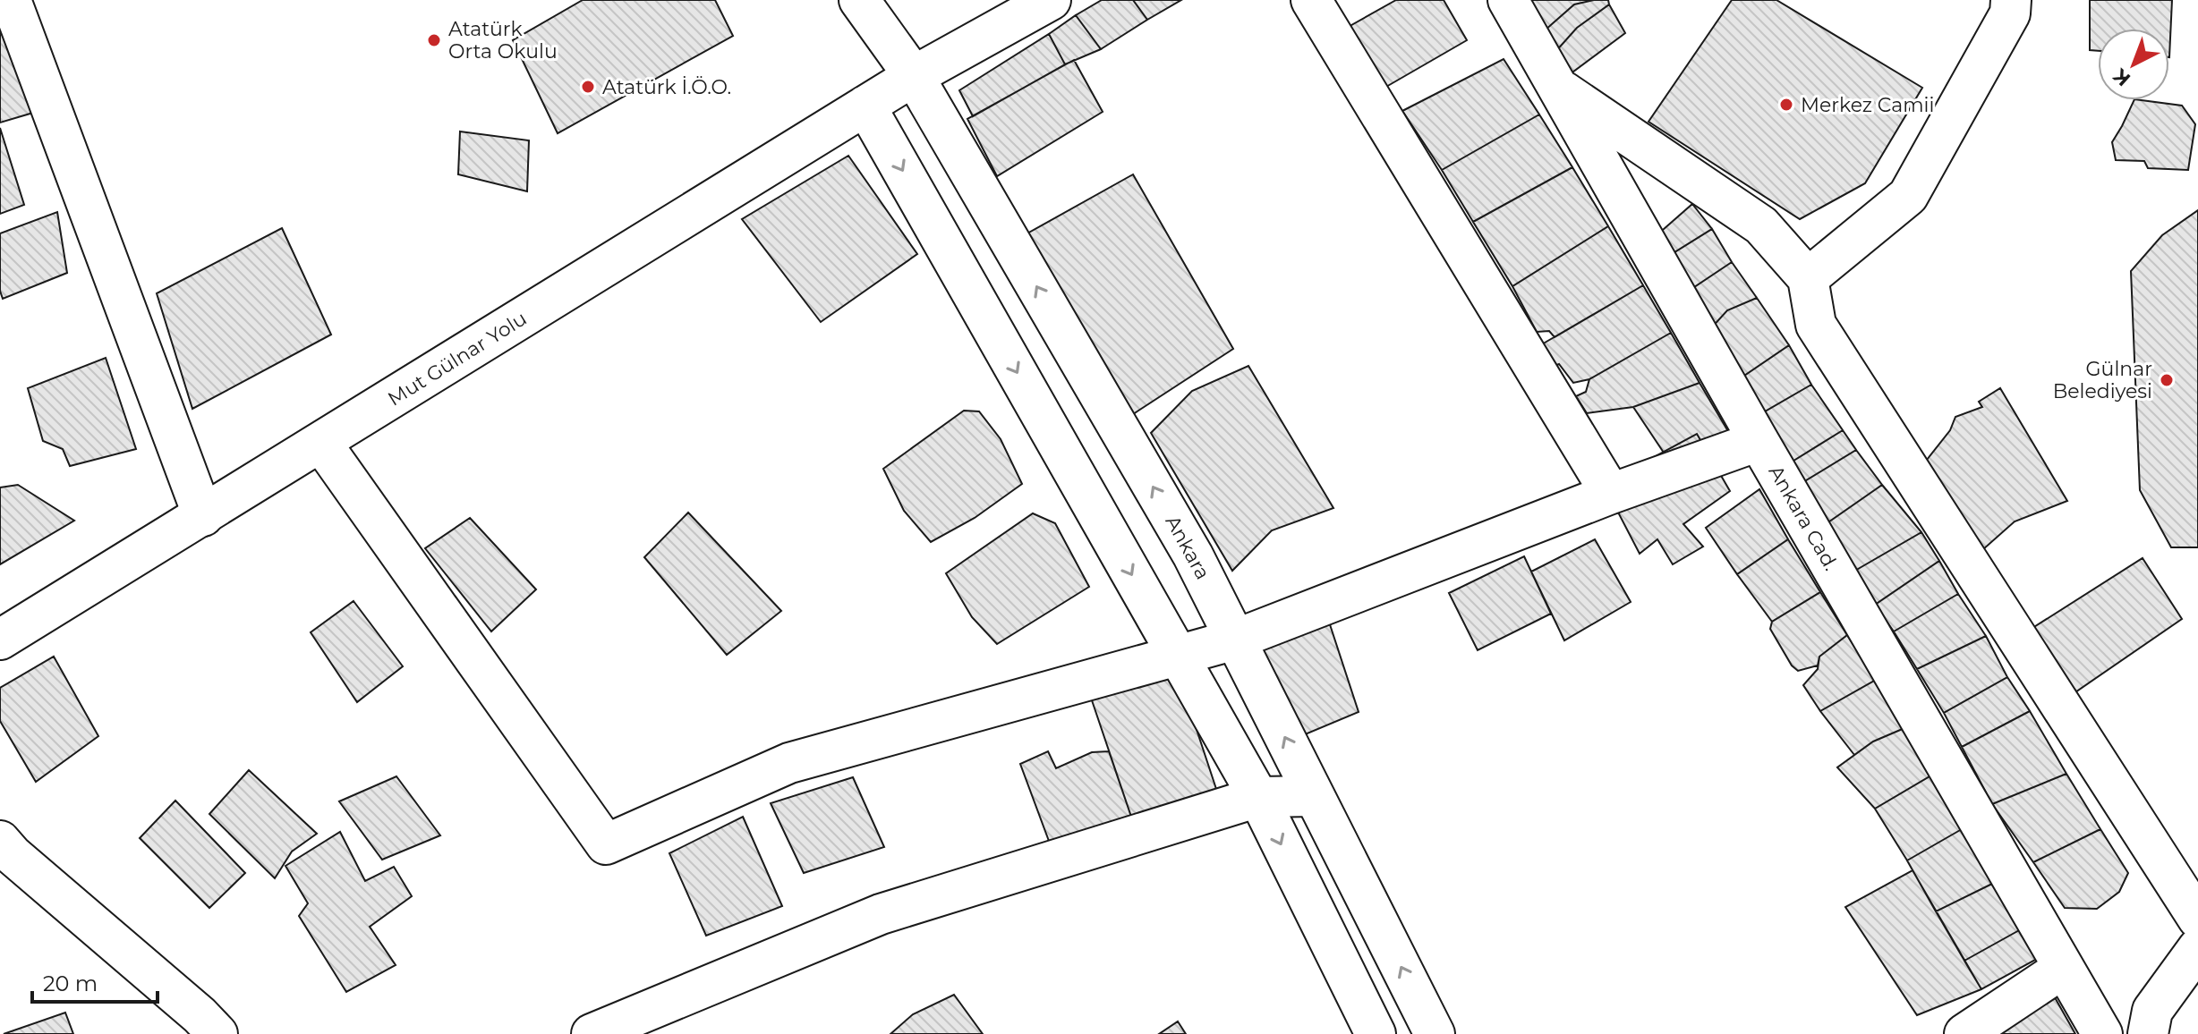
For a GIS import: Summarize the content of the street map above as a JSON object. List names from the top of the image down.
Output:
{
  "streets": {
    "street": ["Mut Gülnar Yolu", "Ankara Cad.", "Ankara"]
  },
  "crossings": [
    ["Mut Gülnar Yolu", "Ankara"]
  ],
  "places": [
    "Atatürk Orta Okulu",
    "Atatürk İ.Ö.O.",
    "Merkez Camii",
    "Gülnar Belediyesi"
  ],
  "scale_bar": "20 m",
  "north": "bottom left"
}
